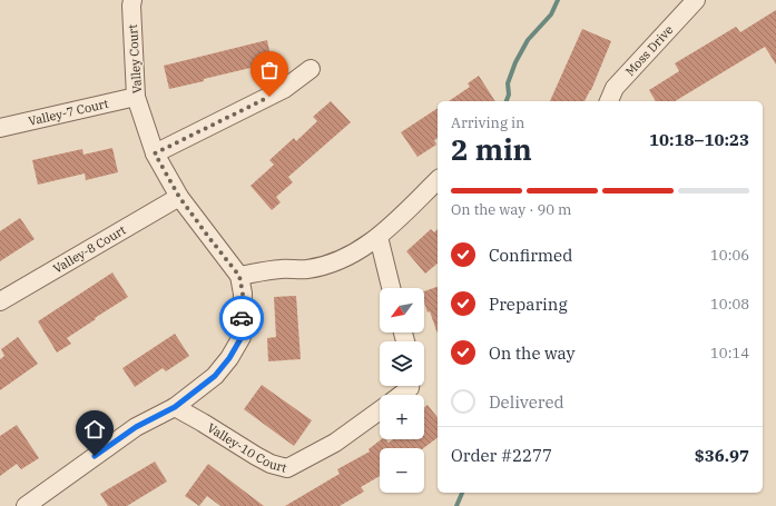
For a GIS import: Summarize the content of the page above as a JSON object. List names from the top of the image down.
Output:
{
  "streets": {
    "street": [
      "Moss Drive",
      "Valley Court",
      "Valley-7 Court",
      "Valley-8 Court",
      "Valley-10 Court"
    ]
  },
  "crossings": [
    ["Valley Court", "Valley-7 Court"],
    ["Valley Court", "Valley-8 Court"]
  ],
  "north": "bottom left",
  "page": {
    "heading": ["2 min", "Arriving in", "10:18–10:23"],
    "panel": ["Order #2277", "$36.97"],
    "bar": "On the way · 90 m",
    "list": [
      ["Confirmed", "10:06"],
      ["Preparing", "10:08"],
      ["On the way", "10:14"],
      "Delivered"
    ],
    "map_buttons": ["+", "−"]
  }
}
